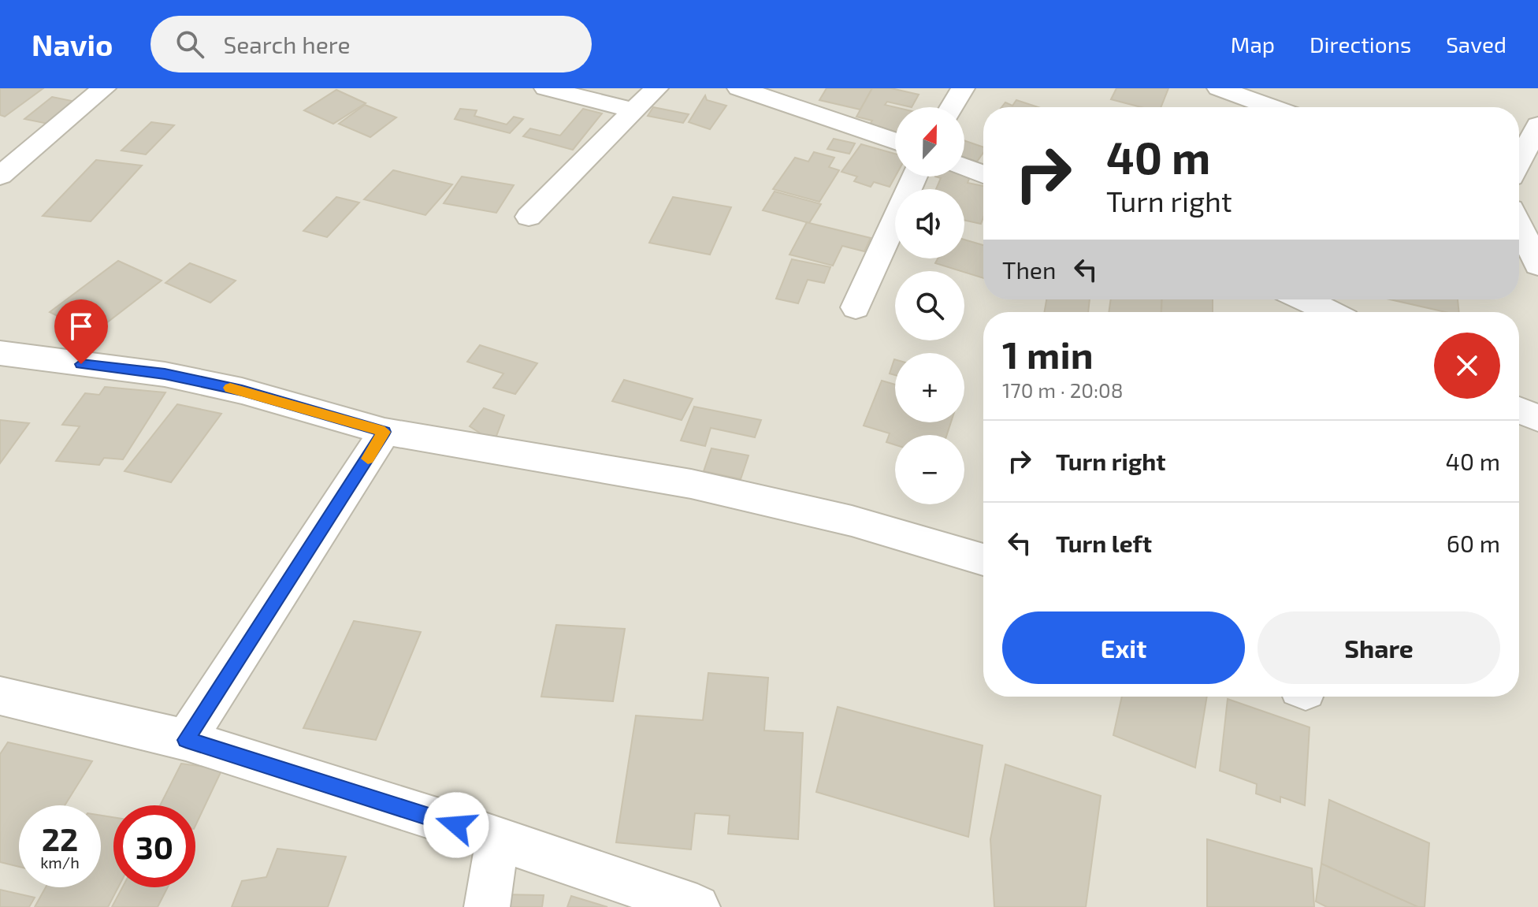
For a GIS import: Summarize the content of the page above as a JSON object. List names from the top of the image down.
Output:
{
  "north": "top",
  "page": {
    "header": "Navio",
    "search": "Search here",
    "nav": ["Map", "Directions", "Saved"],
    "map_buttons": ["+", "−"],
    "turn": ["40 m", "Turn right"],
    "then": "Then",
    "heading": ["1 min", "170 m · 20:08"],
    "list": [
      {
        "name": "Turn right",
        "value": "40 m"
      },
      {
        "name": "Turn left",
        "value": "60 m"
      }
    ],
    "buttons": ["Exit", "Share"],
    "speed": "22 km/h",
    "limit": "30"
  }
}
